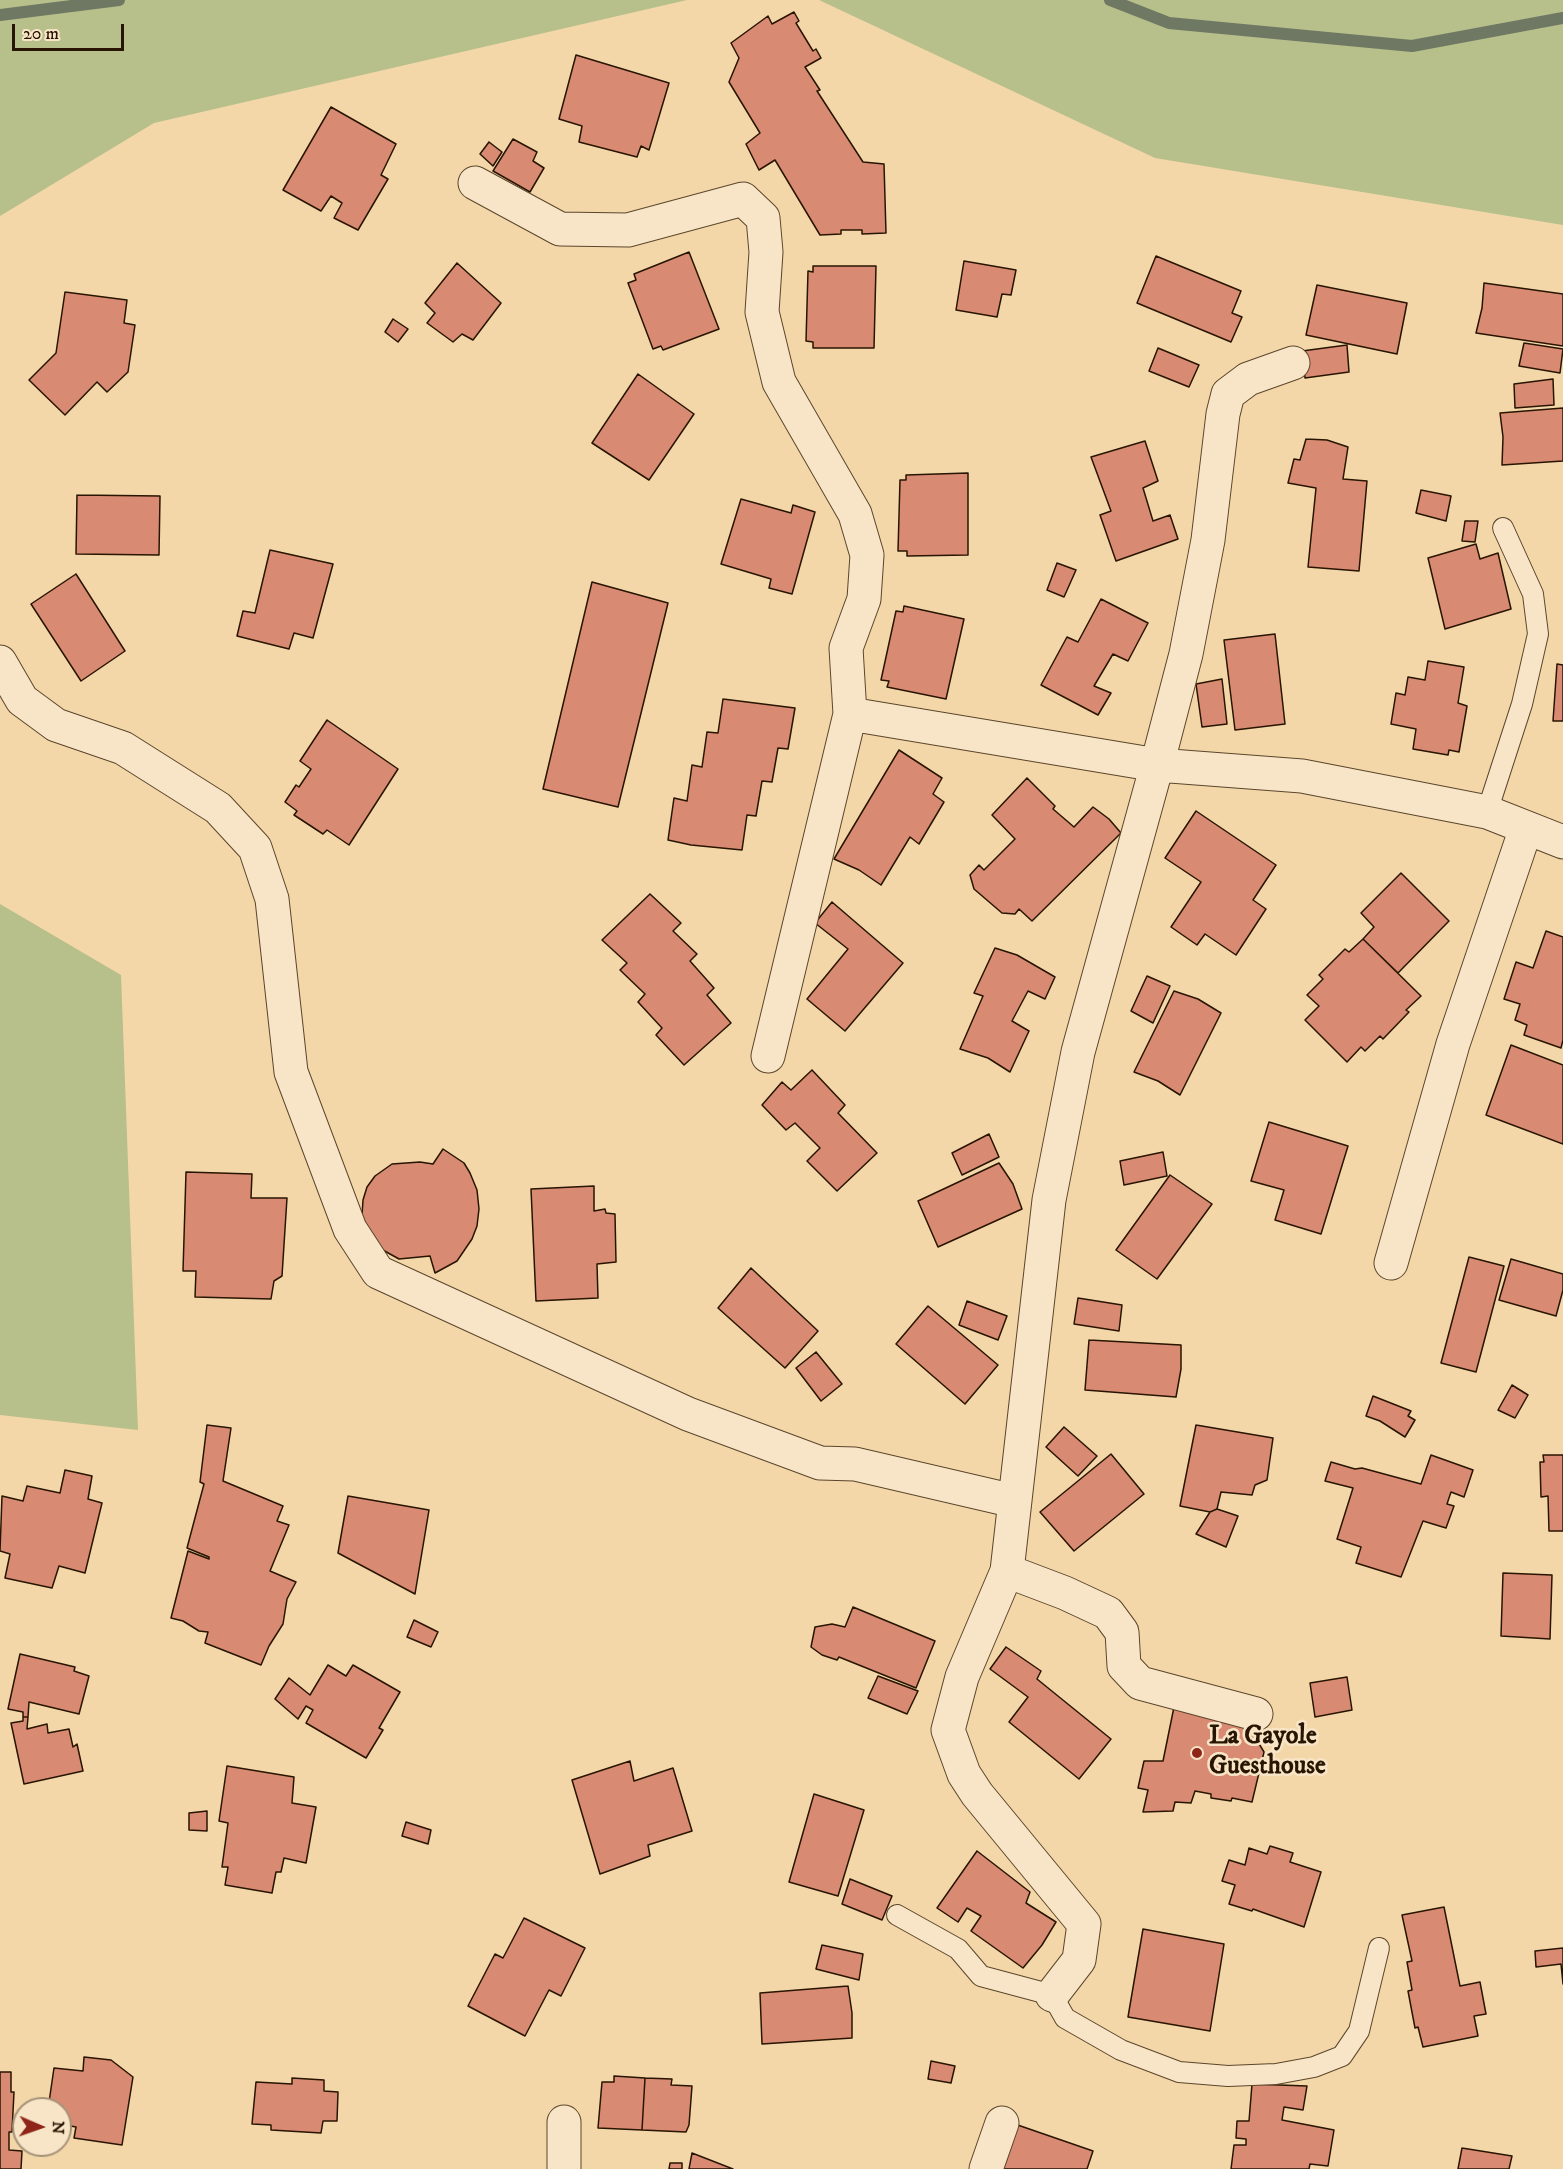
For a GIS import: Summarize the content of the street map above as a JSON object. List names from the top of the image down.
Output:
{
  "places": ["La Gayole Guesthouse"],
  "scale_bar": "20 m",
  "north": "right"
}
